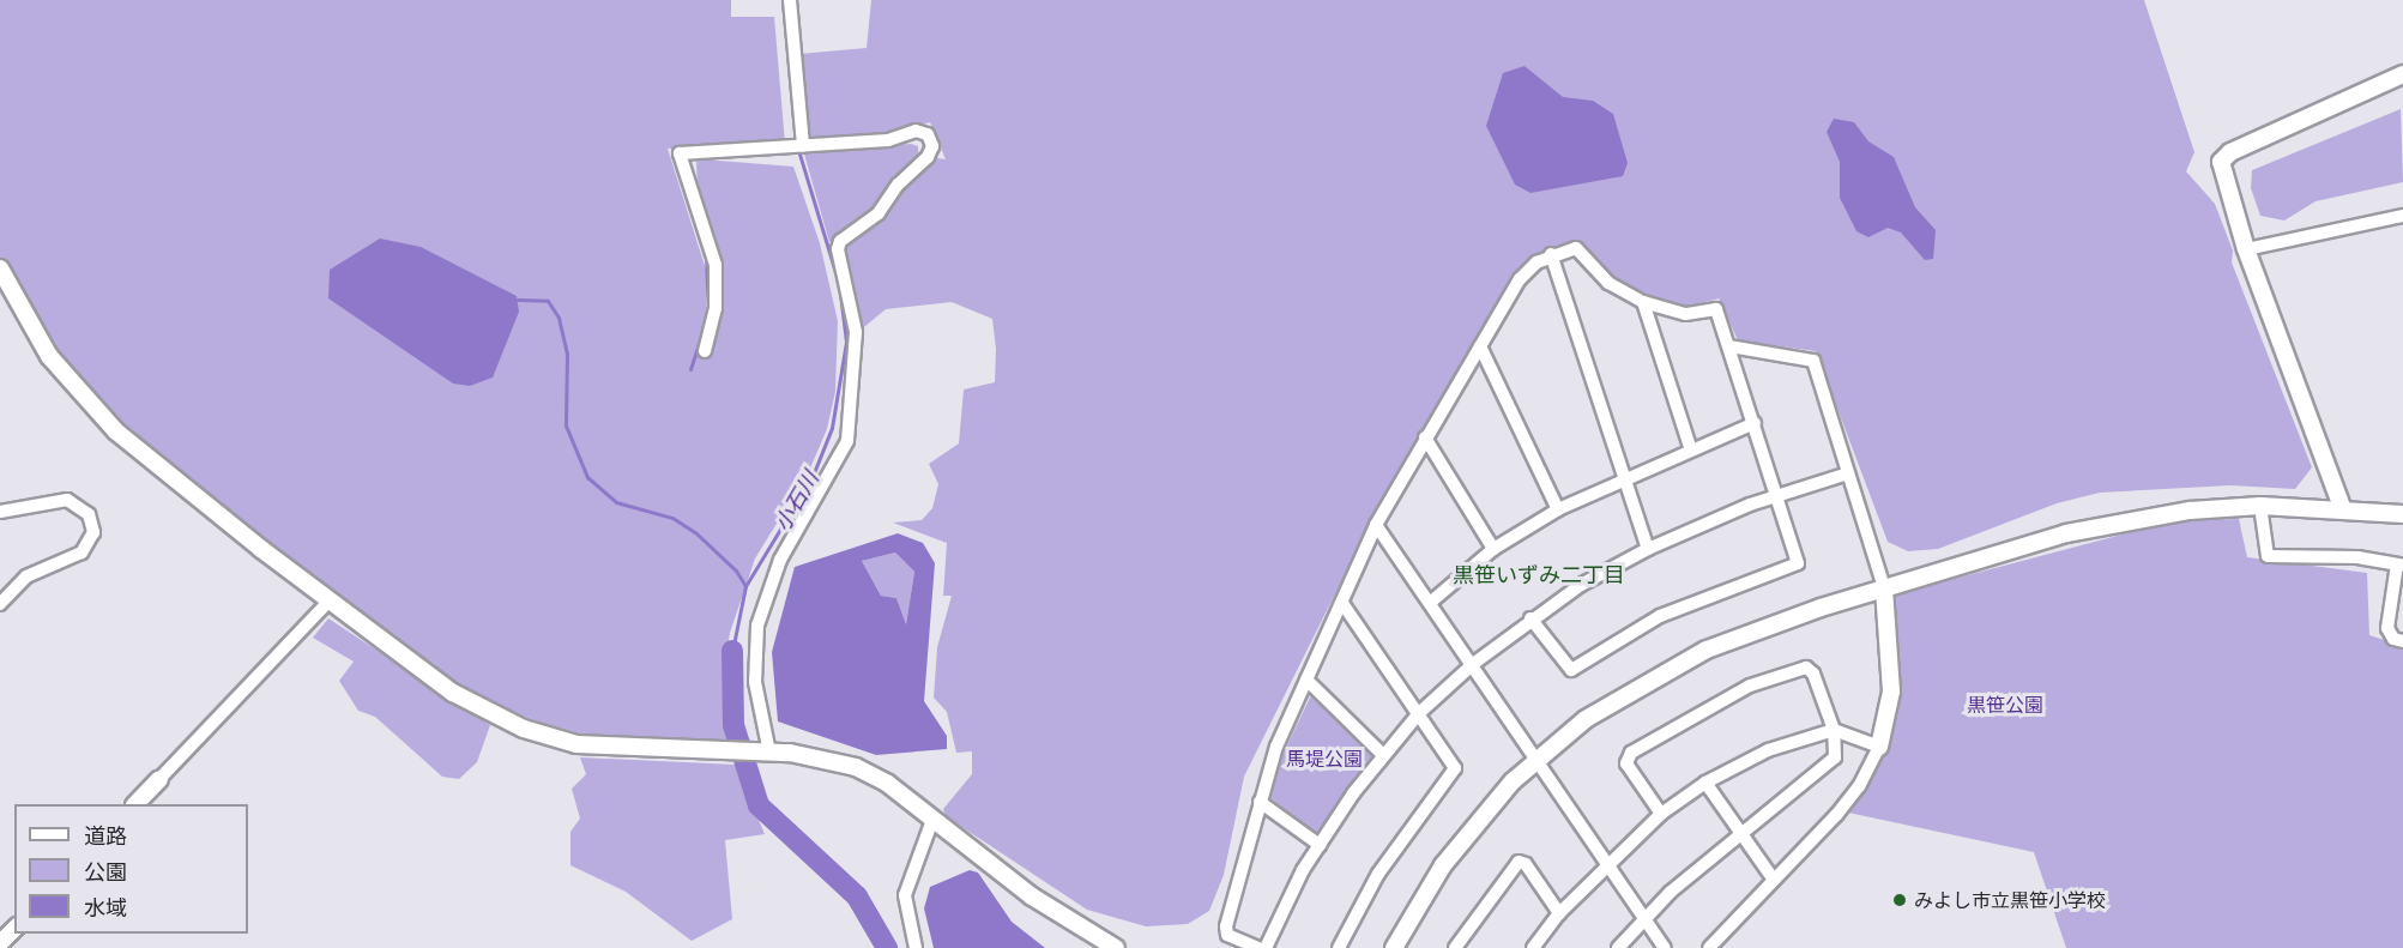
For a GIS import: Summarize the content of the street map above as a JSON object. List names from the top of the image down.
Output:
{
  "districts": ["黒笹いずみ二丁目"],
  "water": ["小石川"],
  "parks": ["黒笹公園", "馬堤公園"],
  "places": ["みよし市立黒笹小学校"],
  "legend": ["道路", "公園", "水域"]
}
